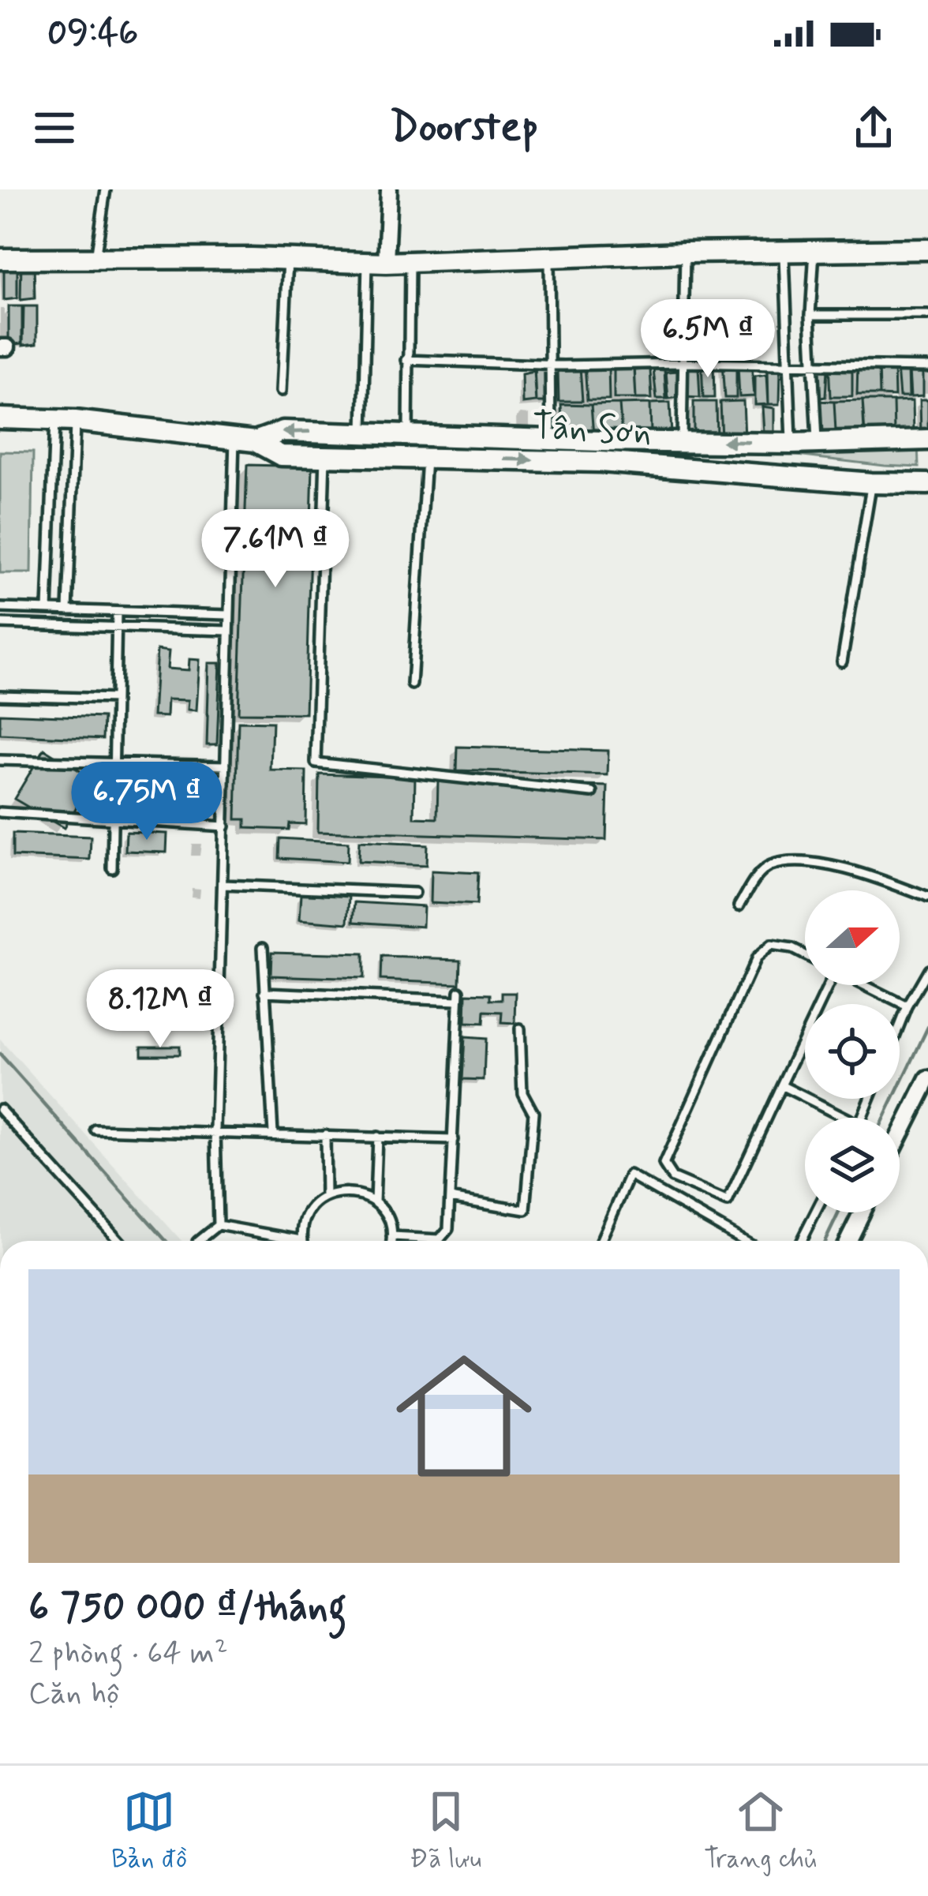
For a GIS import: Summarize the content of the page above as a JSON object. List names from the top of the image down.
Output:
{
  "streets": {
    "street": ["Tân Sơn"]
  },
  "north": "right",
  "page": {
    "status": "09:46",
    "header": "Doorstep",
    "price": [
      "6.5M ₫",
      "7.61M ₫",
      "6.75M ₫",
      "8.12M ₫"
    ],
    "list": [
      {
        "name": "6 750 000 ₫/tháng",
        "note": "2 phòng · 64 m² · Căn hộ"
      }
    ],
    "tabs": ["Bản đồ", "Đã lưu", "Trang chủ"]
  }
}
